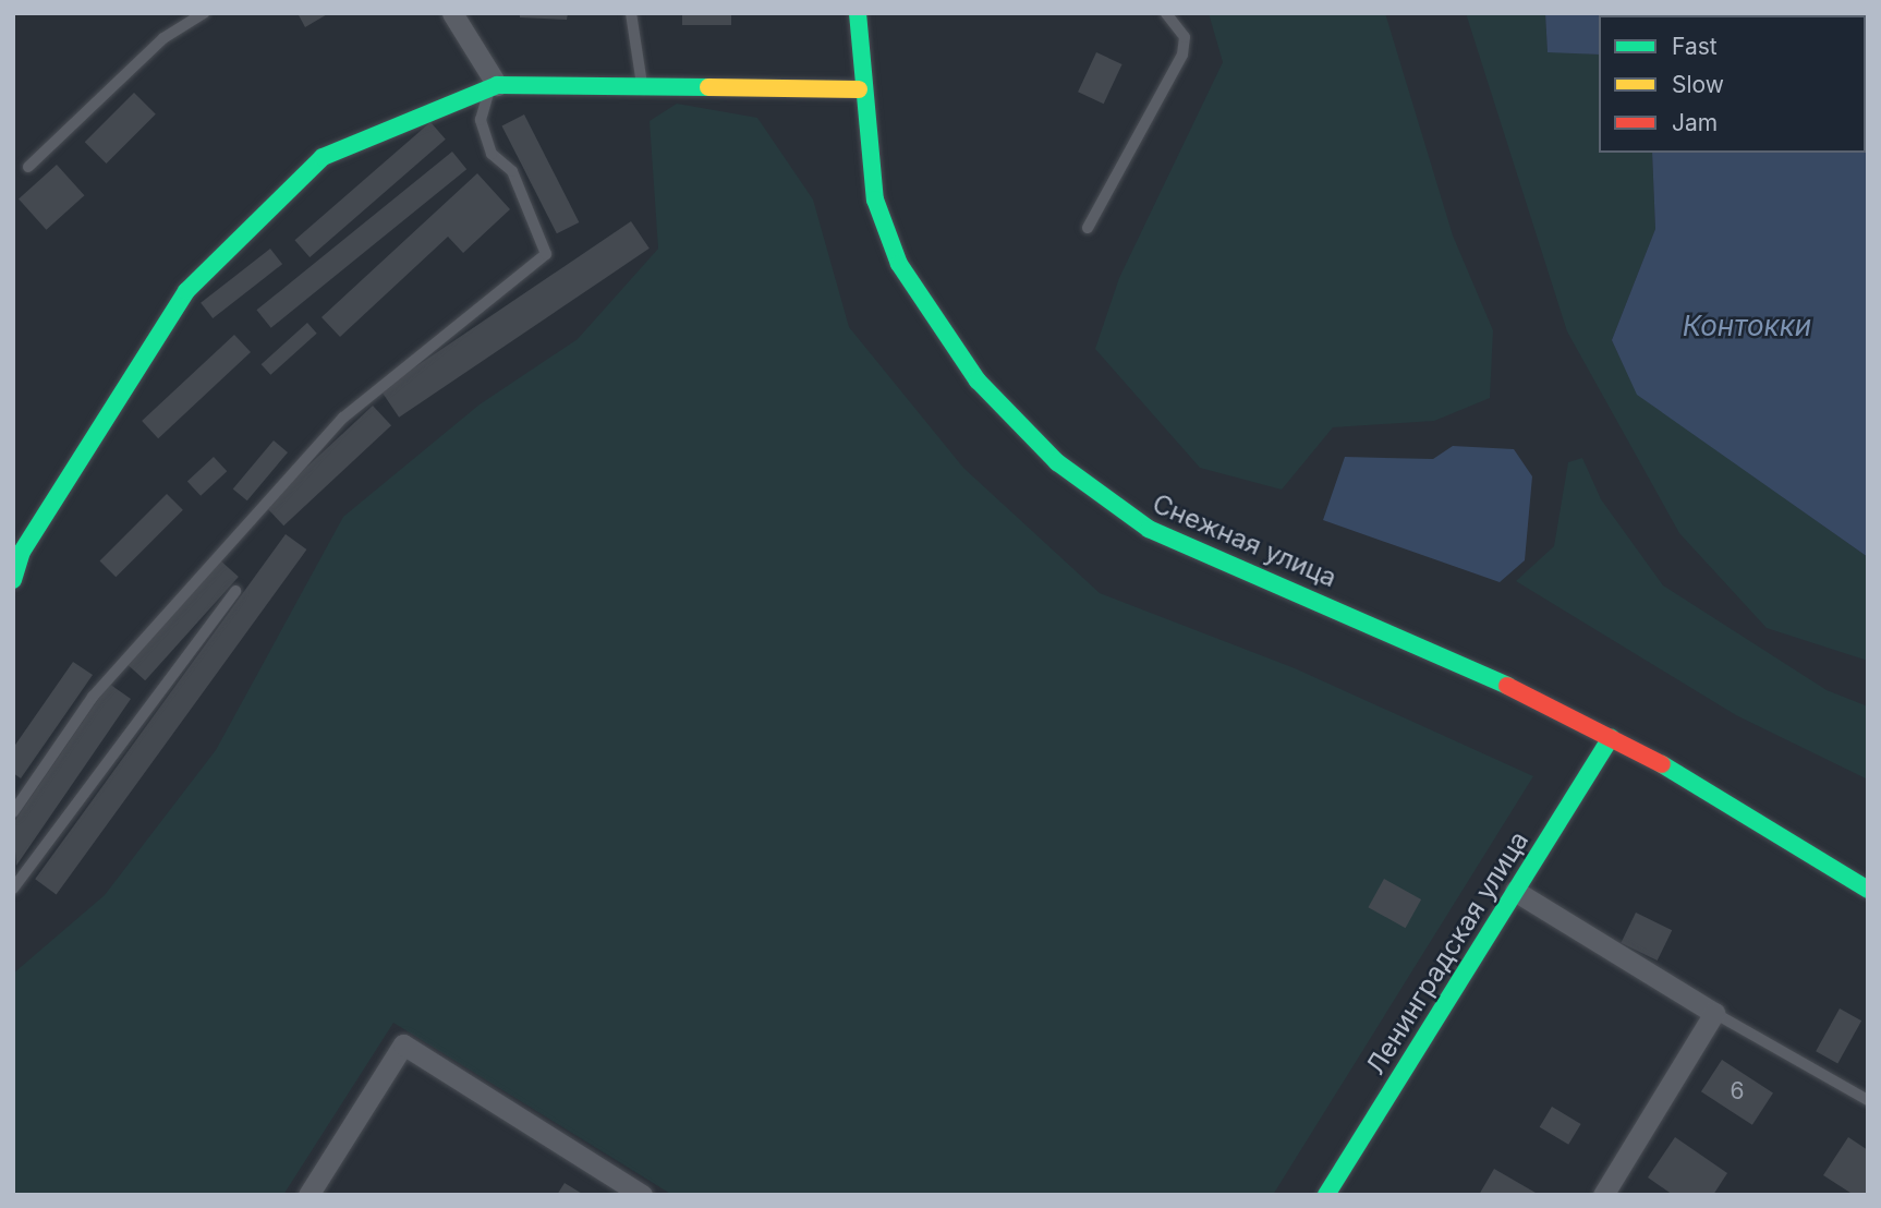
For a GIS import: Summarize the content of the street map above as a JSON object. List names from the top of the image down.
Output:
{
  "streets": {
    "street": ["Снежная улица", "Ленинградская улица"]
  },
  "crossings": [
    ["Снежная улица", "Ленинградская улица"]
  ],
  "water": ["Контокки"],
  "house_numbers": ["6"],
  "legend": ["Fast", "Slow", "Jam"]
}
